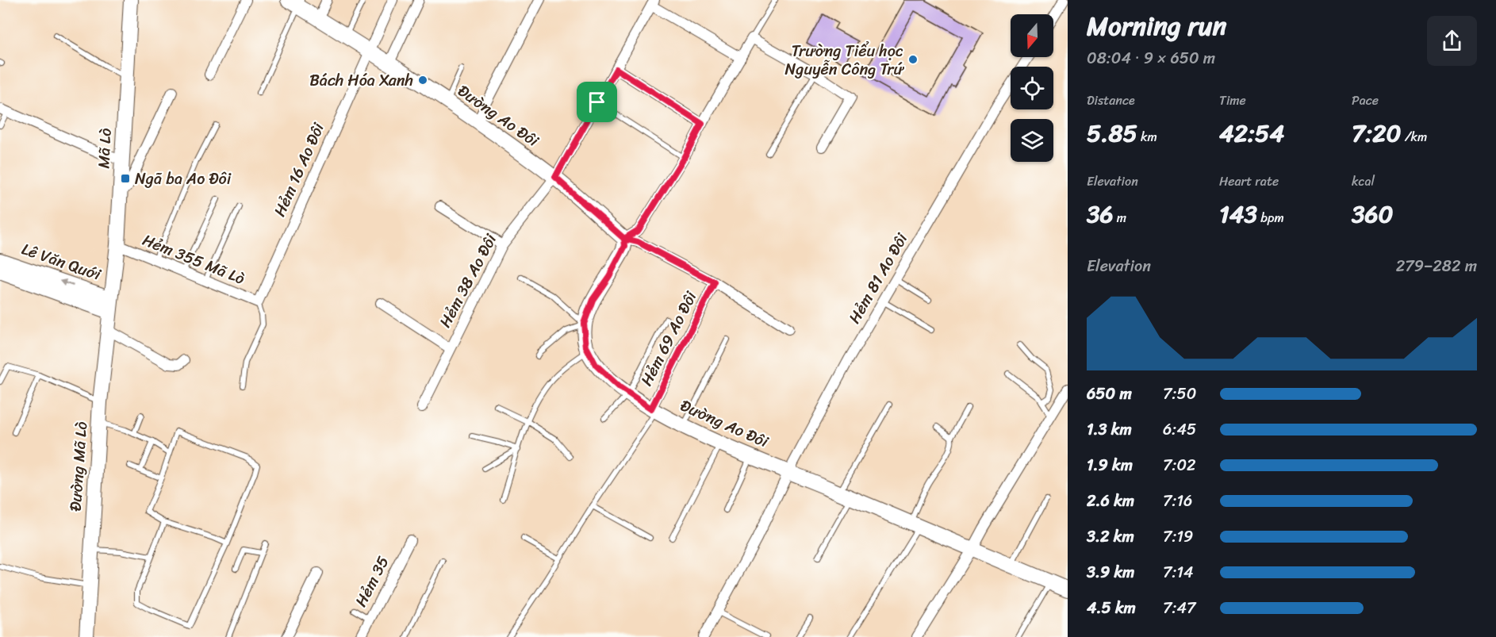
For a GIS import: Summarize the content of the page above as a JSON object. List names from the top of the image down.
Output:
{
  "streets": {
    "street": [
      "Đường Ao Đôi",
      "Mã Lò",
      "Hẻm 16 Ao Đôi",
      "Hẻm 355 Mã Lò",
      "Lê Văn Quới",
      "Hẻm 81 Ao Đôi",
      "Hẻm 38 Ao Đôi",
      "Hẻm 69 Ao Đôi",
      "Đường Mã Lò",
      "Hẻm 35"
    ]
  },
  "crossings": [
    ["Đường Ao Đôi", "Hẻm 16 Ao Đôi"],
    ["Đường Ao Đôi", "Hẻm 81 Ao Đôi"],
    ["Đường Ao Đôi", "Hẻm 38 Ao Đôi"],
    ["Đường Ao Đôi", "Hẻm 69 Ao Đôi"],
    ["Mã Lò", "Hẻm 355 Mã Lò"],
    ["Mã Lò", "Lê Văn Quới"],
    ["Mã Lò", "Đường Mã Lò"],
    ["Hẻm 16 Ao Đôi", "Hẻm 355 Mã Lò"],
    ["Lê Văn Quới", "Đường Mã Lò"]
  ],
  "places": {
    "other": ["Trường Tiểu học Nguyễn Công Trứ", "Bách Hóa Xanh"],
    "transit": ["Ngã ba Ao Đôi"]
  },
  "north": "bottom",
  "page": {
    "heading": ["Morning run", "08:04 · 9 × 650 m"],
    "stats": [
      ["Distance", "5.85 km"],
      ["Time", "42:54"],
      ["Pace", "7:20 /km"],
      ["Elevation", "36 m"],
      ["Heart rate", "143 bpm"],
      ["kcal", "360"]
    ],
    "chart": ["Elevation", "279–282 m"],
    "list": [
      {
        "name": "650 m",
        "note": "7:50"
      },
      {
        "name": "1.3 km",
        "note": "6:45"
      },
      {
        "name": "1.9 km",
        "note": "7:02"
      },
      {
        "name": "2.6 km",
        "note": "7:16"
      },
      {
        "name": "3.2 km",
        "note": "7:19"
      },
      {
        "name": "3.9 km",
        "note": "7:14"
      },
      {
        "name": "4.5 km",
        "note": "7:47"
      }
    ]
  }
}
